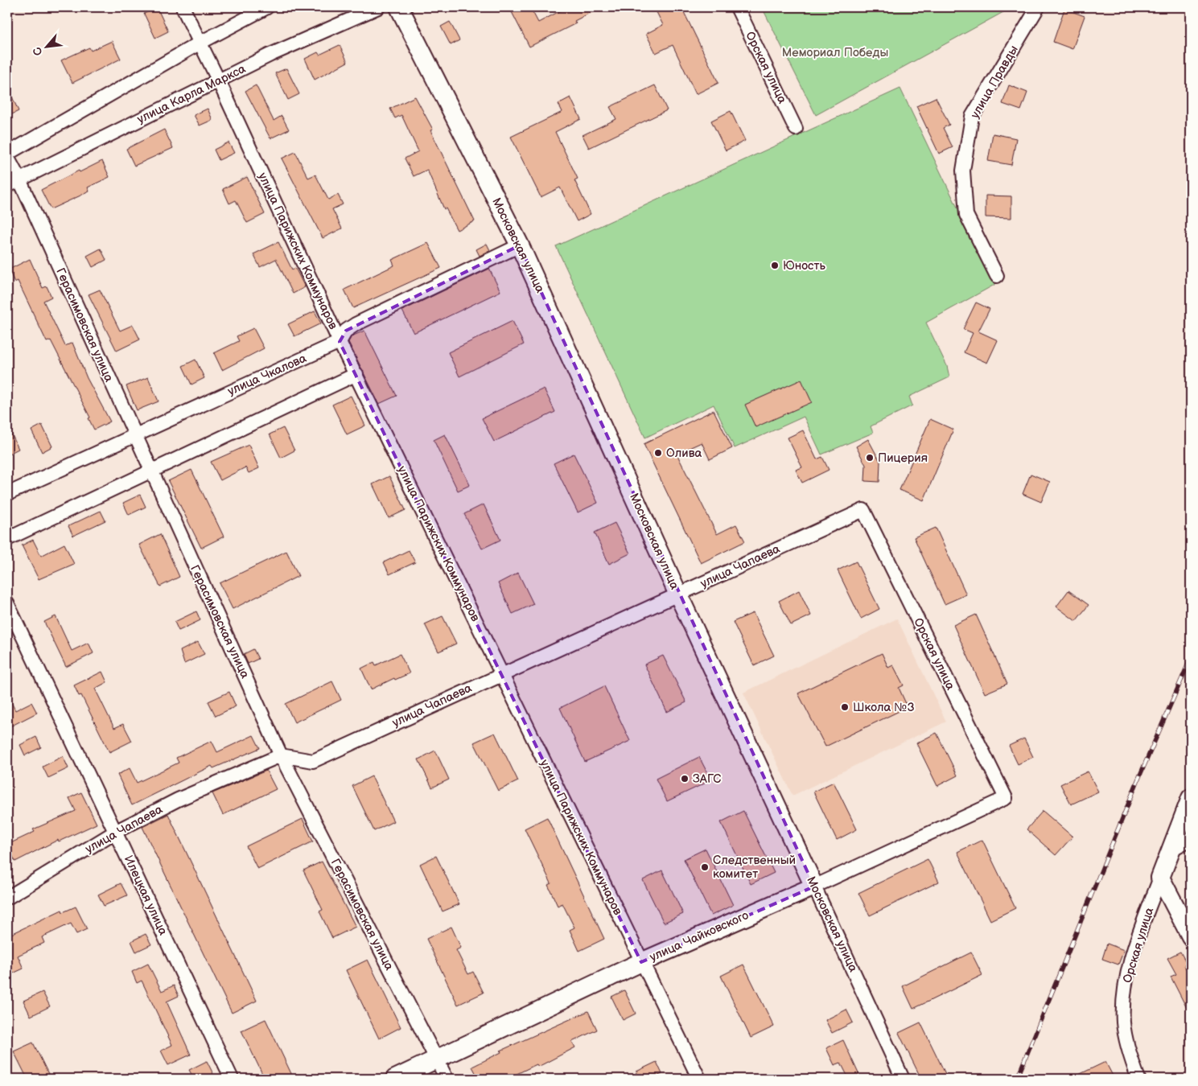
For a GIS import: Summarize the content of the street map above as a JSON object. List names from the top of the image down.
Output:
{
  "streets": {
    "street": [
      "Орская улица",
      "улица Правды",
      "улица Карла Маркса",
      "Московская улица",
      "улица Парижских Коммунаров",
      "Герасимовская улица",
      "улица Чкалова",
      "улица Чапаева",
      "Илецкая улица",
      "улица Чайковского"
    ]
  },
  "crossings": [
    ["Орская улица", "улица Чапаева"],
    ["Орская улица", "улица Чайковского"],
    ["улица Карла Маркса", "улица Парижских Коммунаров"],
    ["улица Карла Маркса", "Герасимовская улица"],
    ["Московская улица", "улица Чкалова"],
    ["Московская улица", "улица Чапаева"],
    ["Московская улица", "улица Чайковского"],
    ["улица Парижских Коммунаров", "улица Чкалова"],
    ["улица Парижских Коммунаров", "улица Чапаева"],
    ["улица Парижских Коммунаров", "улица Чайковского"],
    ["Герасимовская улица", "улица Чкалова"],
    ["Герасимовская улица", "улица Чапаева"],
    ["Герасимовская улица", "улица Чайковского"],
    ["улица Чапаева", "Илецкая улица"]
  ],
  "parks": ["Мемориал Победы"],
  "places": [
    "Юность",
    "Олива",
    "Пицерия",
    "Школа №3",
    "ЗАГС",
    "Следственный комитет"
  ],
  "north": "bottom left"
}
